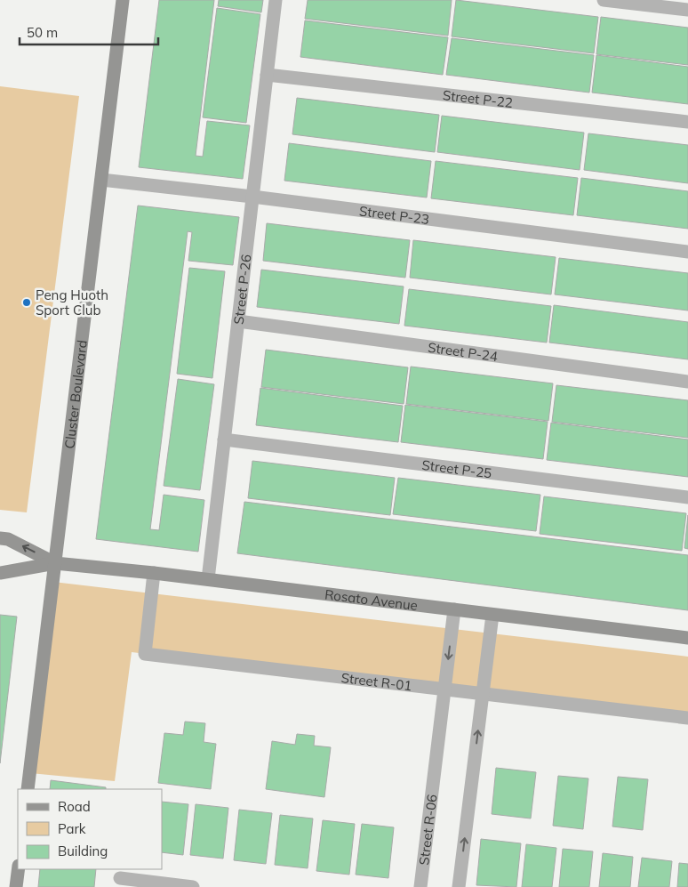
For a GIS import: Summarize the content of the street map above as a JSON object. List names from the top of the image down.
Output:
{
  "streets": {
    "street": [
      "Street P-22",
      "Street P-23",
      "Street P-26",
      "Street P-24",
      "Cluster Boulevard",
      "Street P-25",
      "Rosato Avenue",
      "Street R-01",
      "Street R-06"
    ]
  },
  "crossings": [
    ["Street P-22", "Street P-26"],
    ["Street P-23", "Street P-26"],
    ["Street P-23", "Cluster Boulevard"],
    ["Street P-26", "Street P-24"],
    ["Street P-26", "Street P-25"],
    ["Street P-26", "Rosato Avenue"],
    ["Cluster Boulevard", "Rosato Avenue"],
    ["Rosato Avenue", "Street R-01"],
    ["Rosato Avenue", "Street R-06"],
    ["Street R-01", "Street R-06"]
  ],
  "places": ["Peng Huoth Sport Club"],
  "legend": ["Road", "Park", "Building"],
  "scale_bar": "50 m"
}
